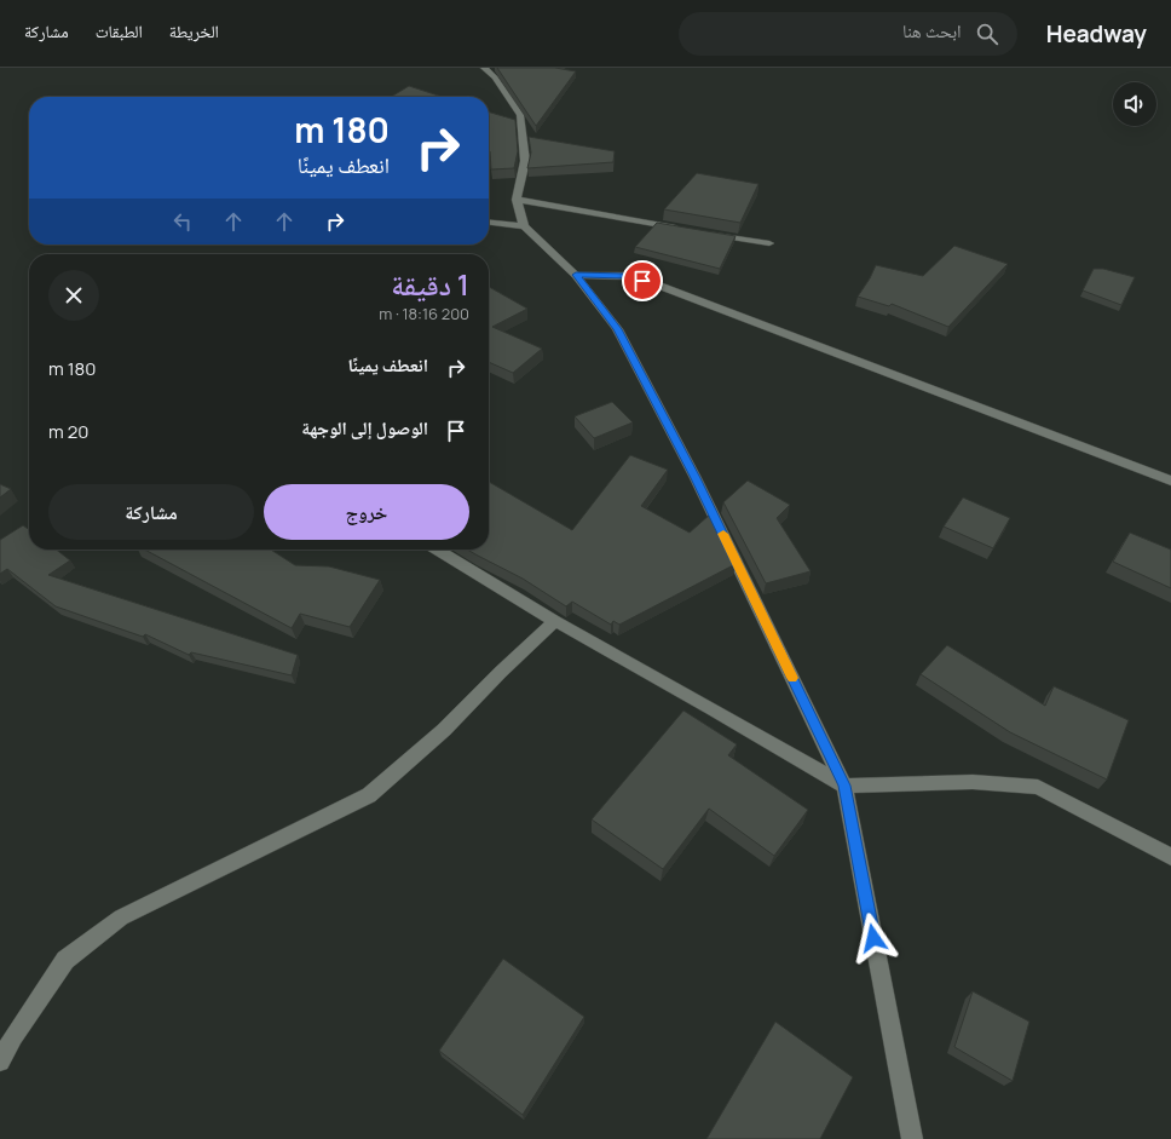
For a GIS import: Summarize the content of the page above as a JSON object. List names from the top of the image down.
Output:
{
  "page": {
    "header": "Headway",
    "search": "ابحث هنا",
    "nav": ["الخريطة", "الطبقات", "مشاركة"],
    "turn": ["180 m", "انعطف يمينًا"],
    "heading": ["1 دقيقة", "200 m · 18:16"],
    "list": [
      {
        "name": "انعطف يمينًا",
        "value": "180 m"
      },
      {
        "name": "الوصول إلى الوجهة",
        "value": "20 m"
      }
    ],
    "buttons": ["خروج", "مشاركة"]
  }
}
